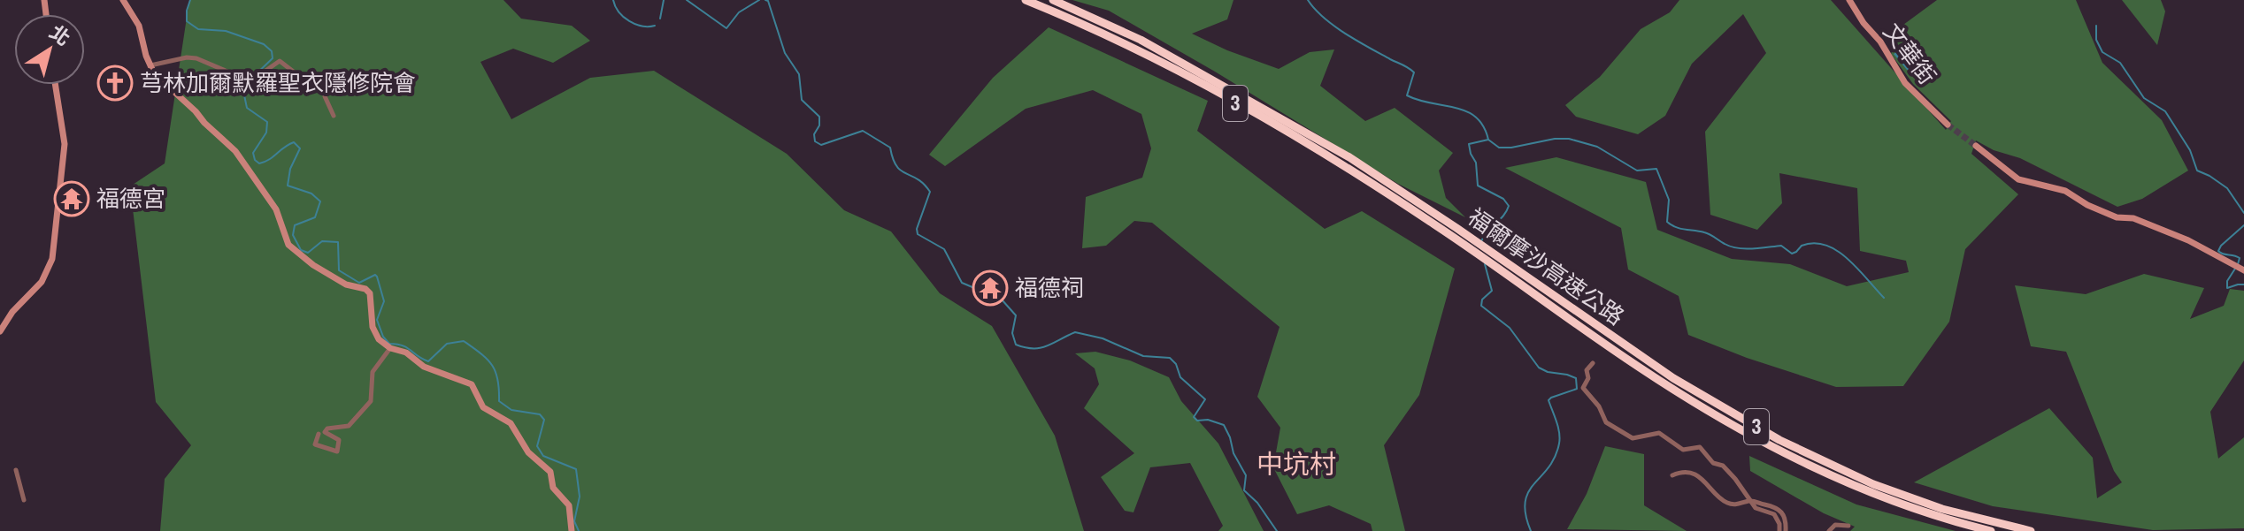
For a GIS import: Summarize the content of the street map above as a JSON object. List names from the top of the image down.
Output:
{
  "streets": {
    "highway": ["3", "福爾摩沙高速公路"],
    "street": ["文華街"]
  },
  "districts": ["中坑村"],
  "places": {
    "church": ["芎林加爾默羅聖衣隱修院會"],
    "temple": ["福德宮", "福德祠"]
  },
  "north": "top right"
}
